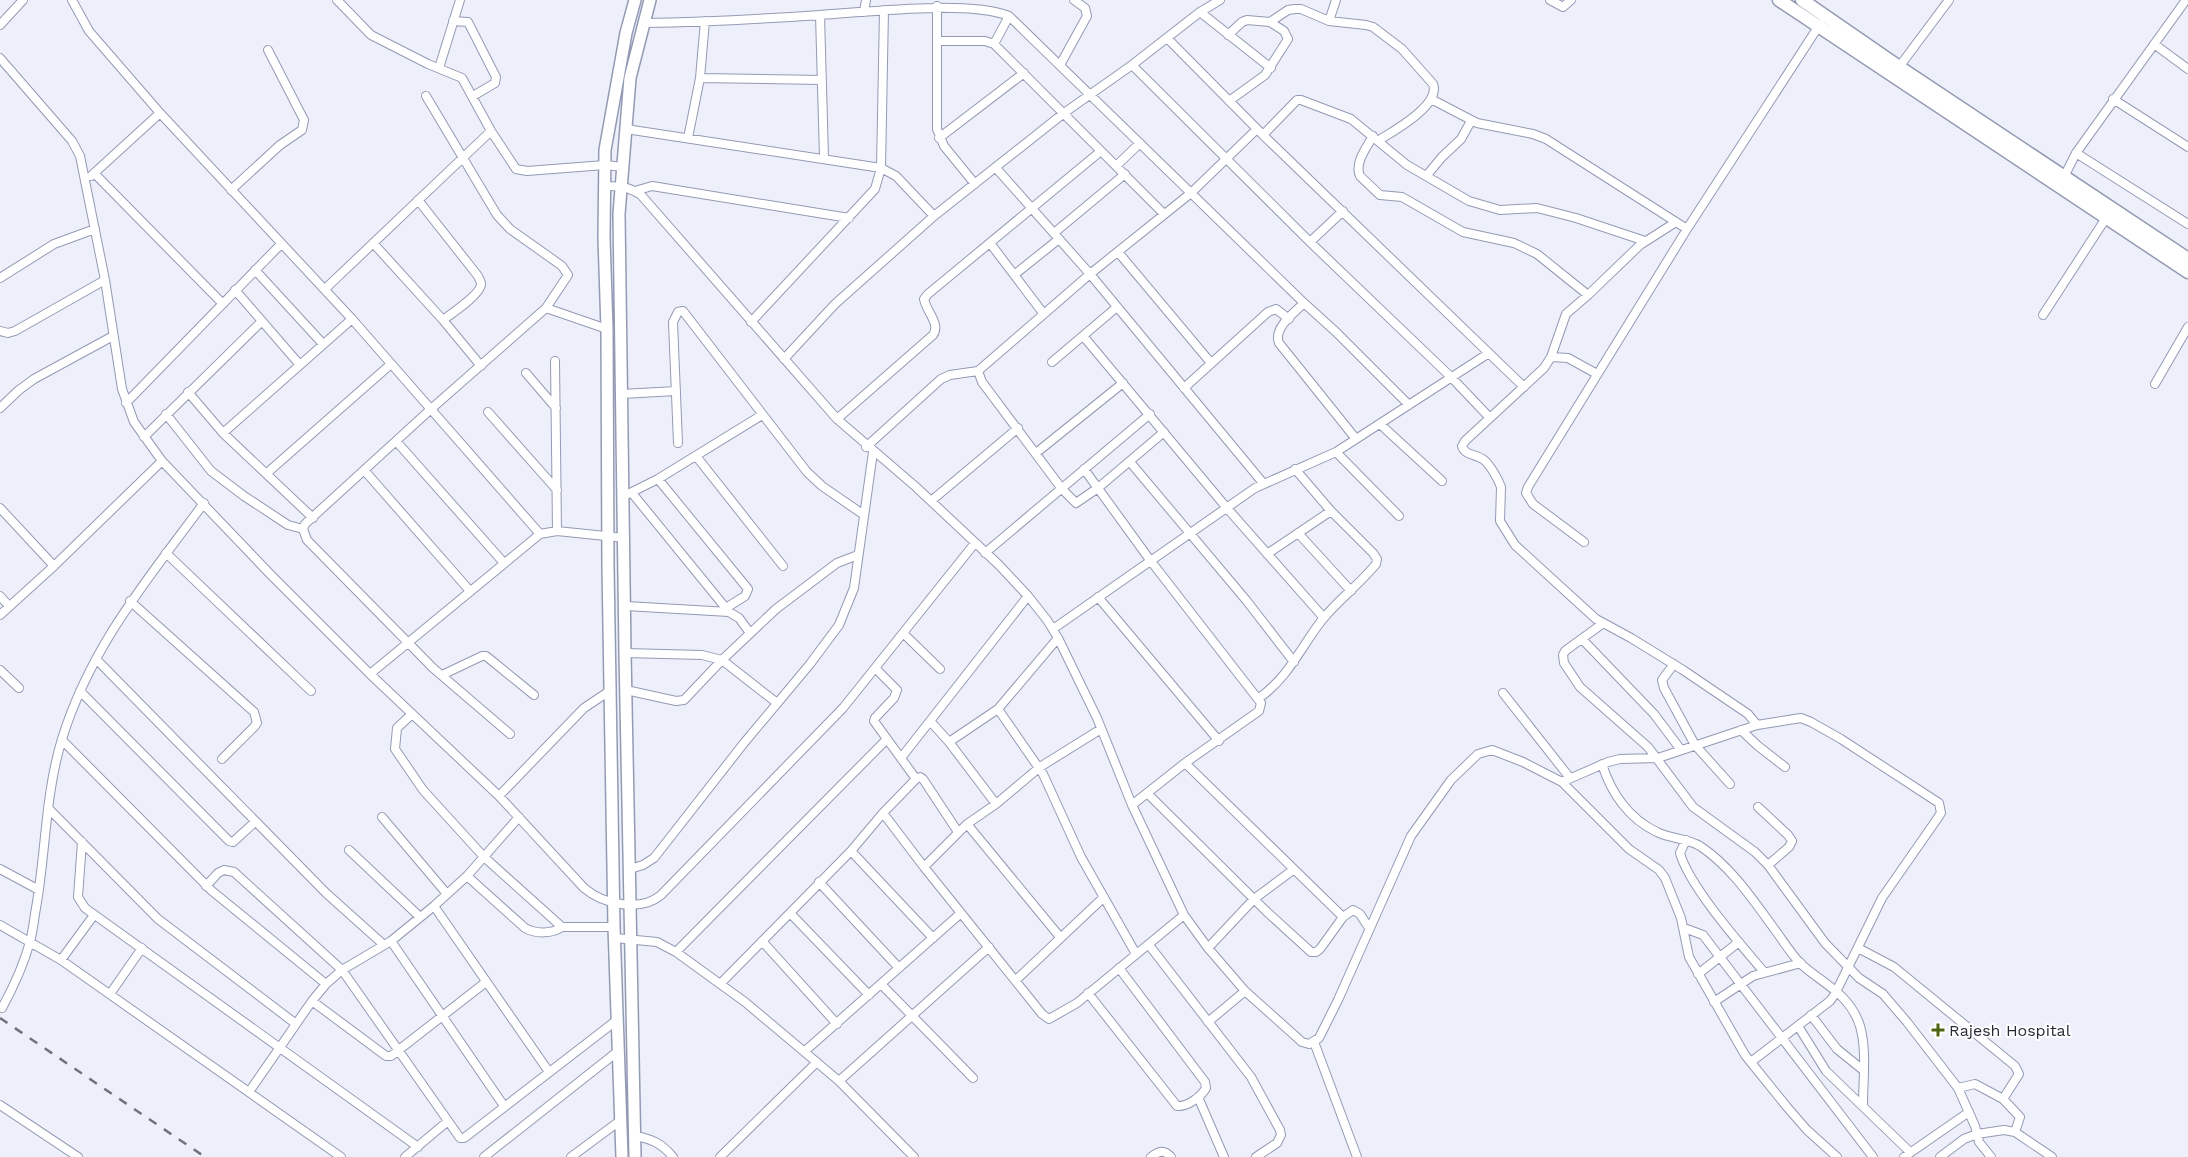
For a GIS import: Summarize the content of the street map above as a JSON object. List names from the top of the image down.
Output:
{
  "places": {
    "health": ["Rajesh Hospital"]
  }
}
